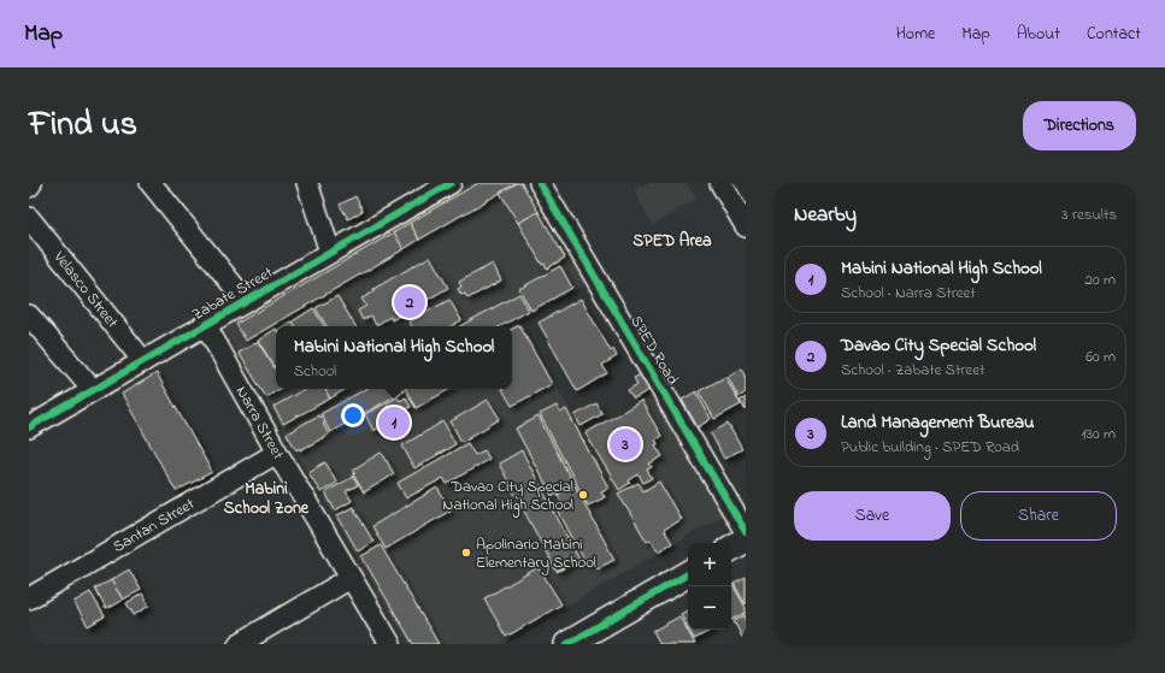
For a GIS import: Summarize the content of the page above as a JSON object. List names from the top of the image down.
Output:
{
  "streets": {
    "street": [
      "Velasco Street",
      "Zabate Street",
      "SPED Road",
      "Narra Street",
      "Santan Street"
    ]
  },
  "crossings": [
    ["Velasco Street", "Zabate Street"],
    ["Zabate Street", "Narra Street"],
    ["Narra Street", "Santan Street"]
  ],
  "districts": ["SPED Area", "Mabini School Zone"],
  "places": ["Davao City Special National High School", "Apolinario Mabini Elementary School"],
  "page": {
    "header": "Map",
    "nav": [
      "Home",
      "Map",
      "About",
      "Contact"
    ],
    "title": "Find us",
    "buttons": [
      "Directions",
      ["Save", "Share"]
    ],
    "heading": ["Nearby", "3 results"],
    "list": [
      {
        "mark": "1",
        "name": "Mabini National High School",
        "note": "School · Narra Street",
        "value": "20 m"
      },
      {
        "mark": "2",
        "name": "Davao City Special School",
        "note": "School · Zabate Street",
        "value": "60 m"
      },
      {
        "mark": "3",
        "name": "Land Management Bureau",
        "note": "Public building · SPED Road",
        "value": "130 m"
      }
    ],
    "pins": ["2", "1", "3"],
    "popup": ["Mabini National High School", "School"],
    "map_buttons": ["+", "−"]
  }
}
